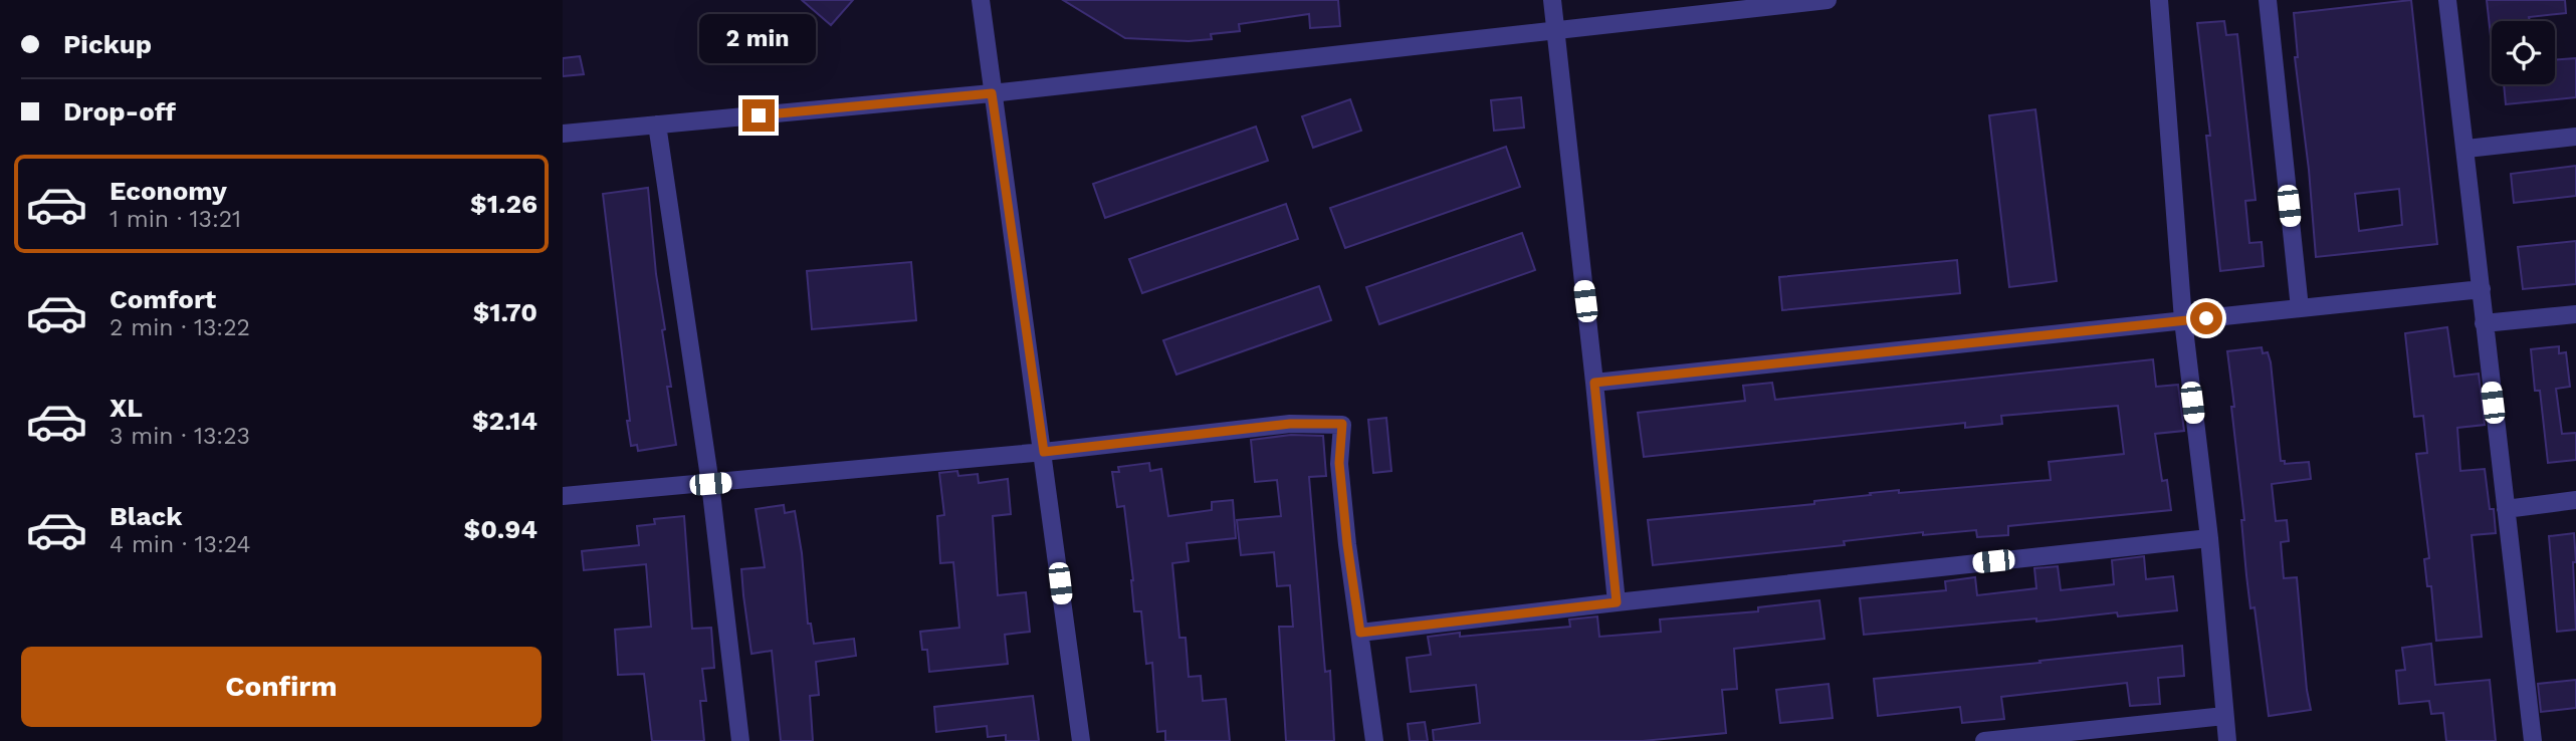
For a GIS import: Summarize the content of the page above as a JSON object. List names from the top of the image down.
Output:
{
  "page": {
    "banner": ["Pickup", "Drop-off"],
    "bubble": "2 min",
    "list": [
      {
        "name": "Economy",
        "note": "1 min · 13:21",
        "value": "$1.26"
      },
      {
        "name": "Comfort",
        "note": "2 min · 13:22",
        "value": "$1.70"
      },
      {
        "name": "XL",
        "note": "3 min · 13:23",
        "value": "$2.14"
      },
      {
        "name": "Black",
        "note": "4 min · 13:24",
        "value": "$0.94"
      }
    ],
    "buttons": "Confirm"
  }
}
